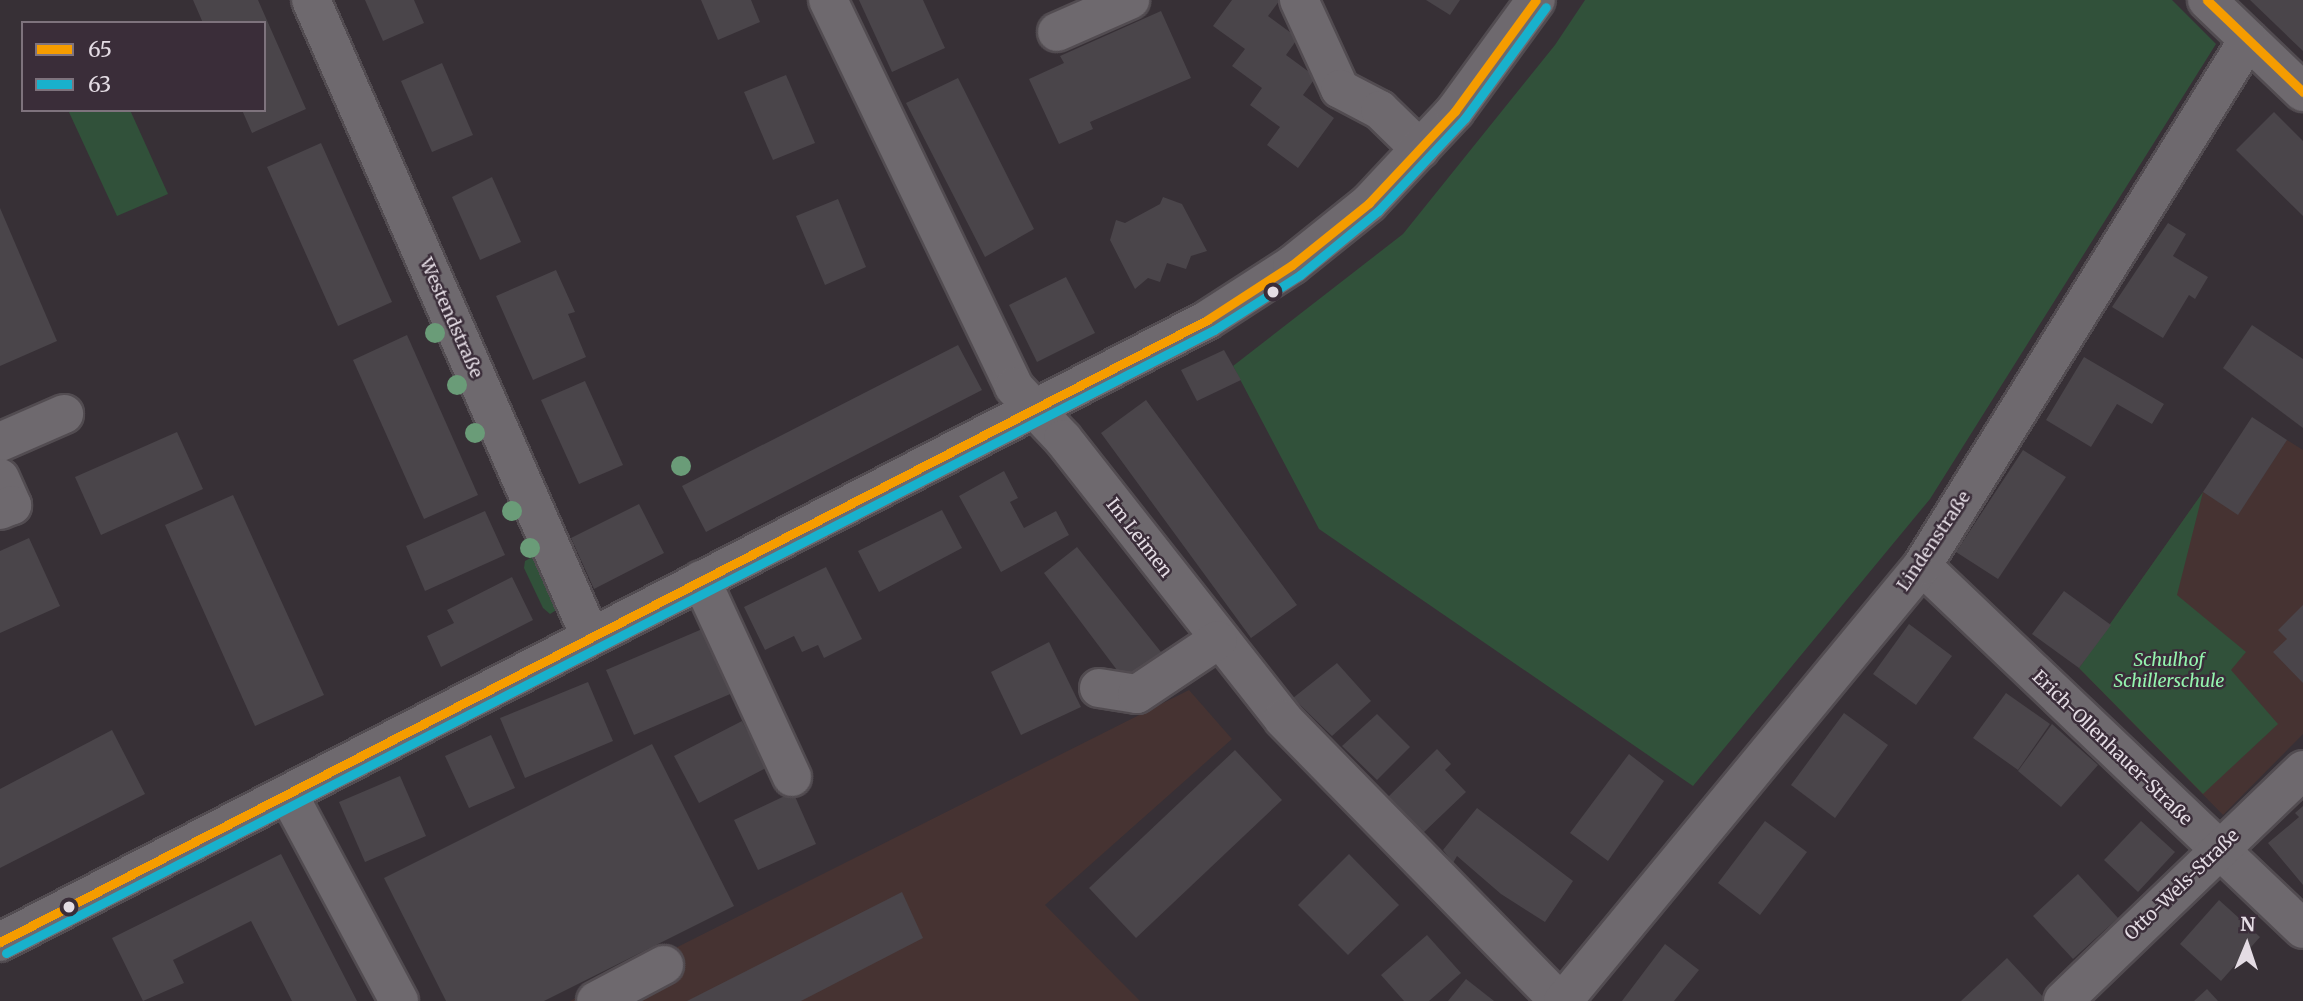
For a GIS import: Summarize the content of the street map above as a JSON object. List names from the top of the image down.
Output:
{
  "streets": {
    "street": [
      "Westendstraße",
      "Im Leimen",
      "Lindenstraße",
      "Erich-Ollenhauer-Straße",
      "Otto-Wels-Straße"
    ]
  },
  "crossings": [
    ["Im Leimen", "Lindenstraße"],
    ["Lindenstraße", "Erich-Ollenhauer-Straße"],
    ["Erich-Ollenhauer-Straße", "Otto-Wels-Straße"]
  ],
  "parks": ["Schulhof Schillerschule"],
  "lines": ["transit line 65", "transit line 63"],
  "legend": ["65", "63"],
  "north": "top"
}
